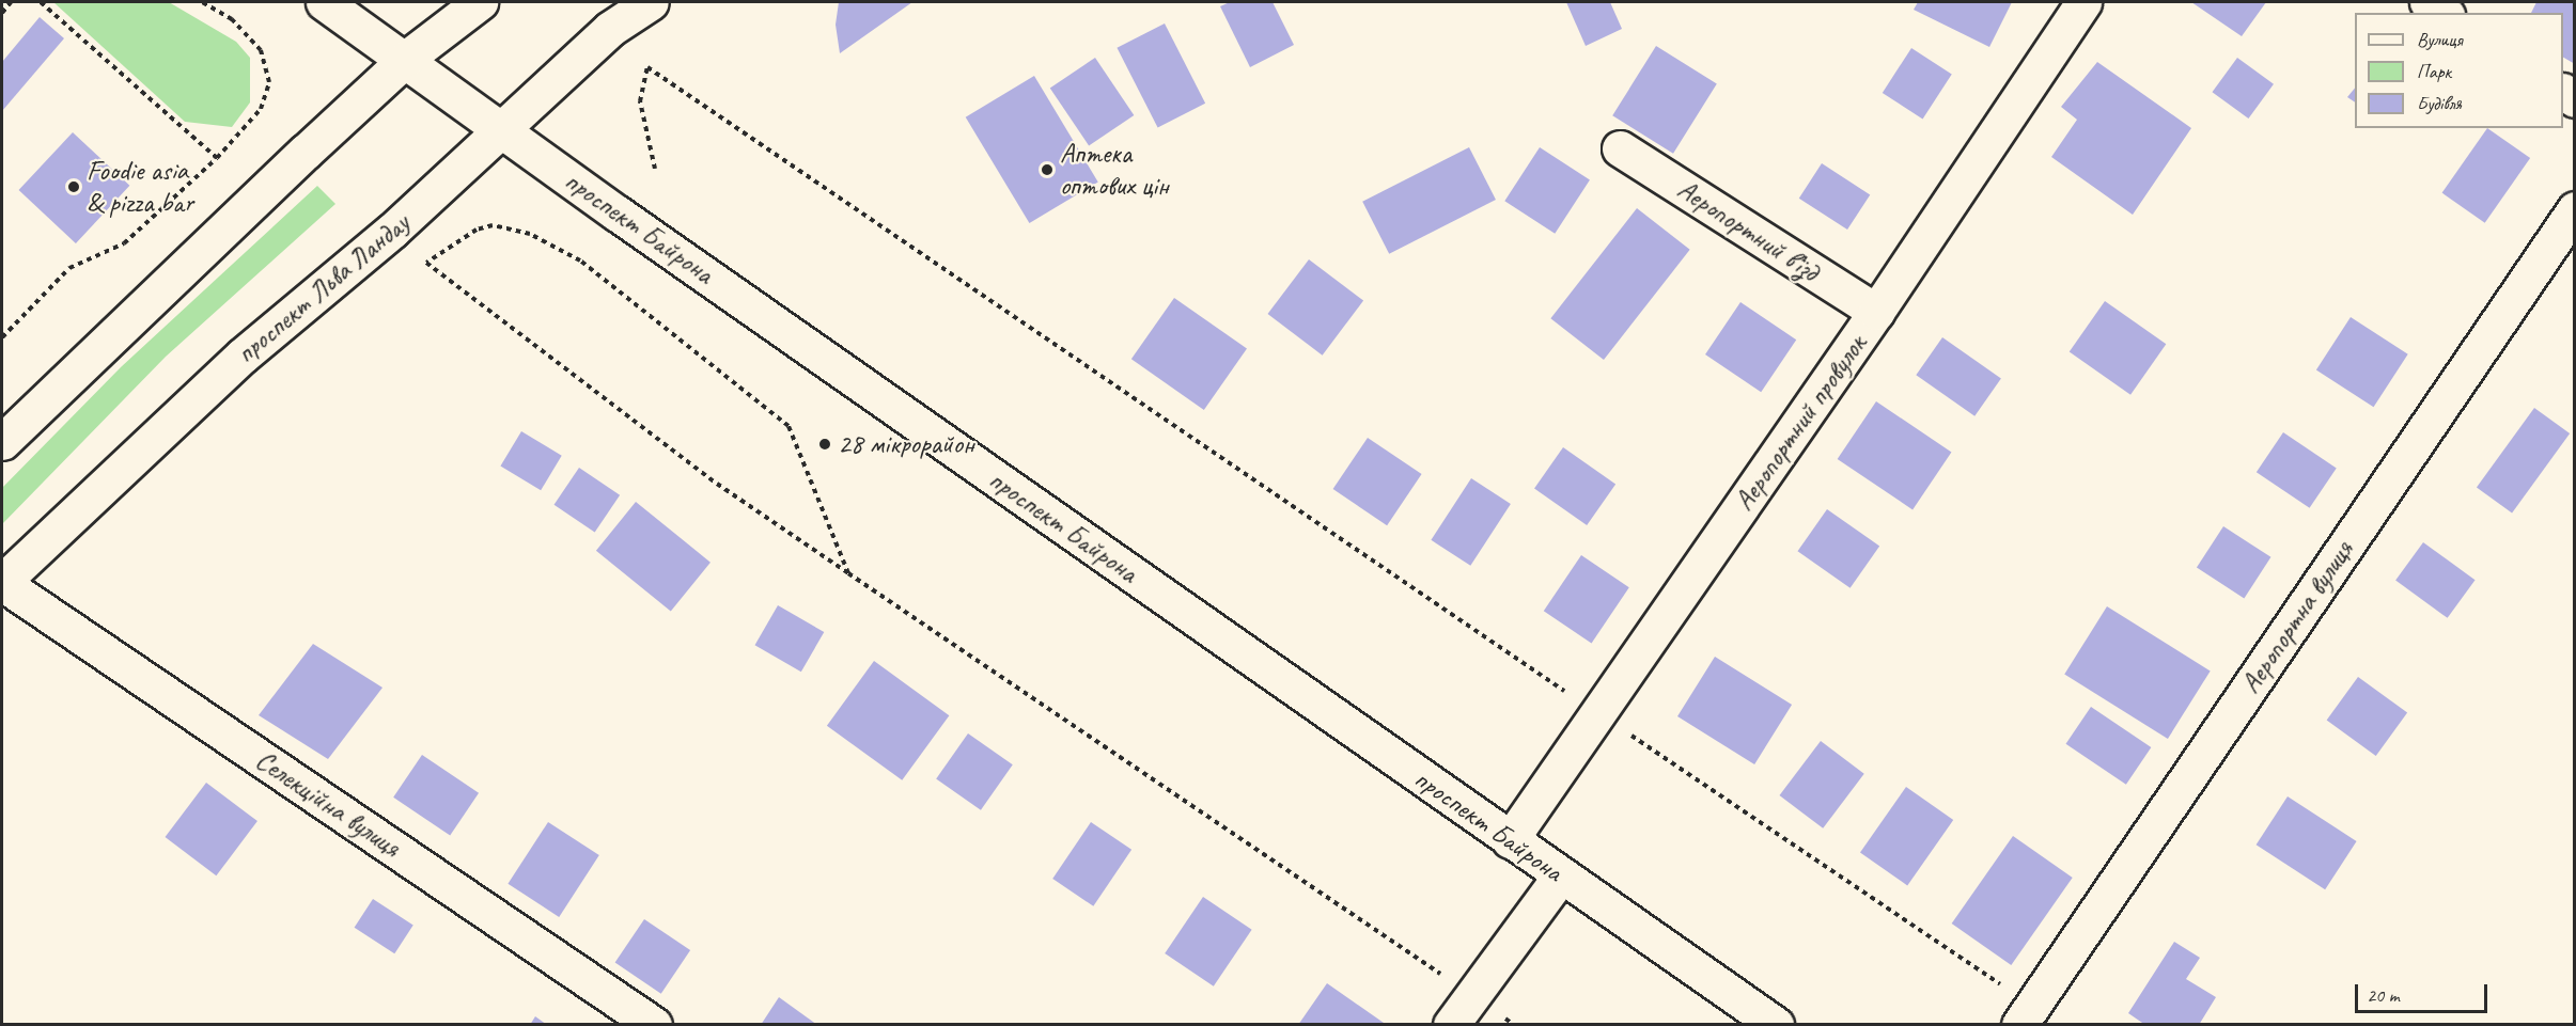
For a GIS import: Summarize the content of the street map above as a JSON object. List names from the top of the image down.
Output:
{
  "streets": {
    "main road": [
      "проспект Байрона",
      "Аеропортний в’їзд",
      "проспект Льва Ландау",
      "Аеропортний провулок",
      "Аеропортна вулиця",
      "Селекційна вулиця"
    ]
  },
  "crossings": [
    ["проспект Байрона", "проспект Льва Ландау"],
    ["проспект Байрона", "Аеропортний провулок"],
    ["Аеропортний в’їзд", "Аеропортний провулок"],
    ["проспект Льва Ландау", "Селекційна вулиця"]
  ],
  "places": ["Аптека оптових цін", "Foodie asia & pizza bar", "28 мікрорайон"],
  "legend": ["Вулиця", "Парк", "Будівля"],
  "scale_bar": "20 m"
}
